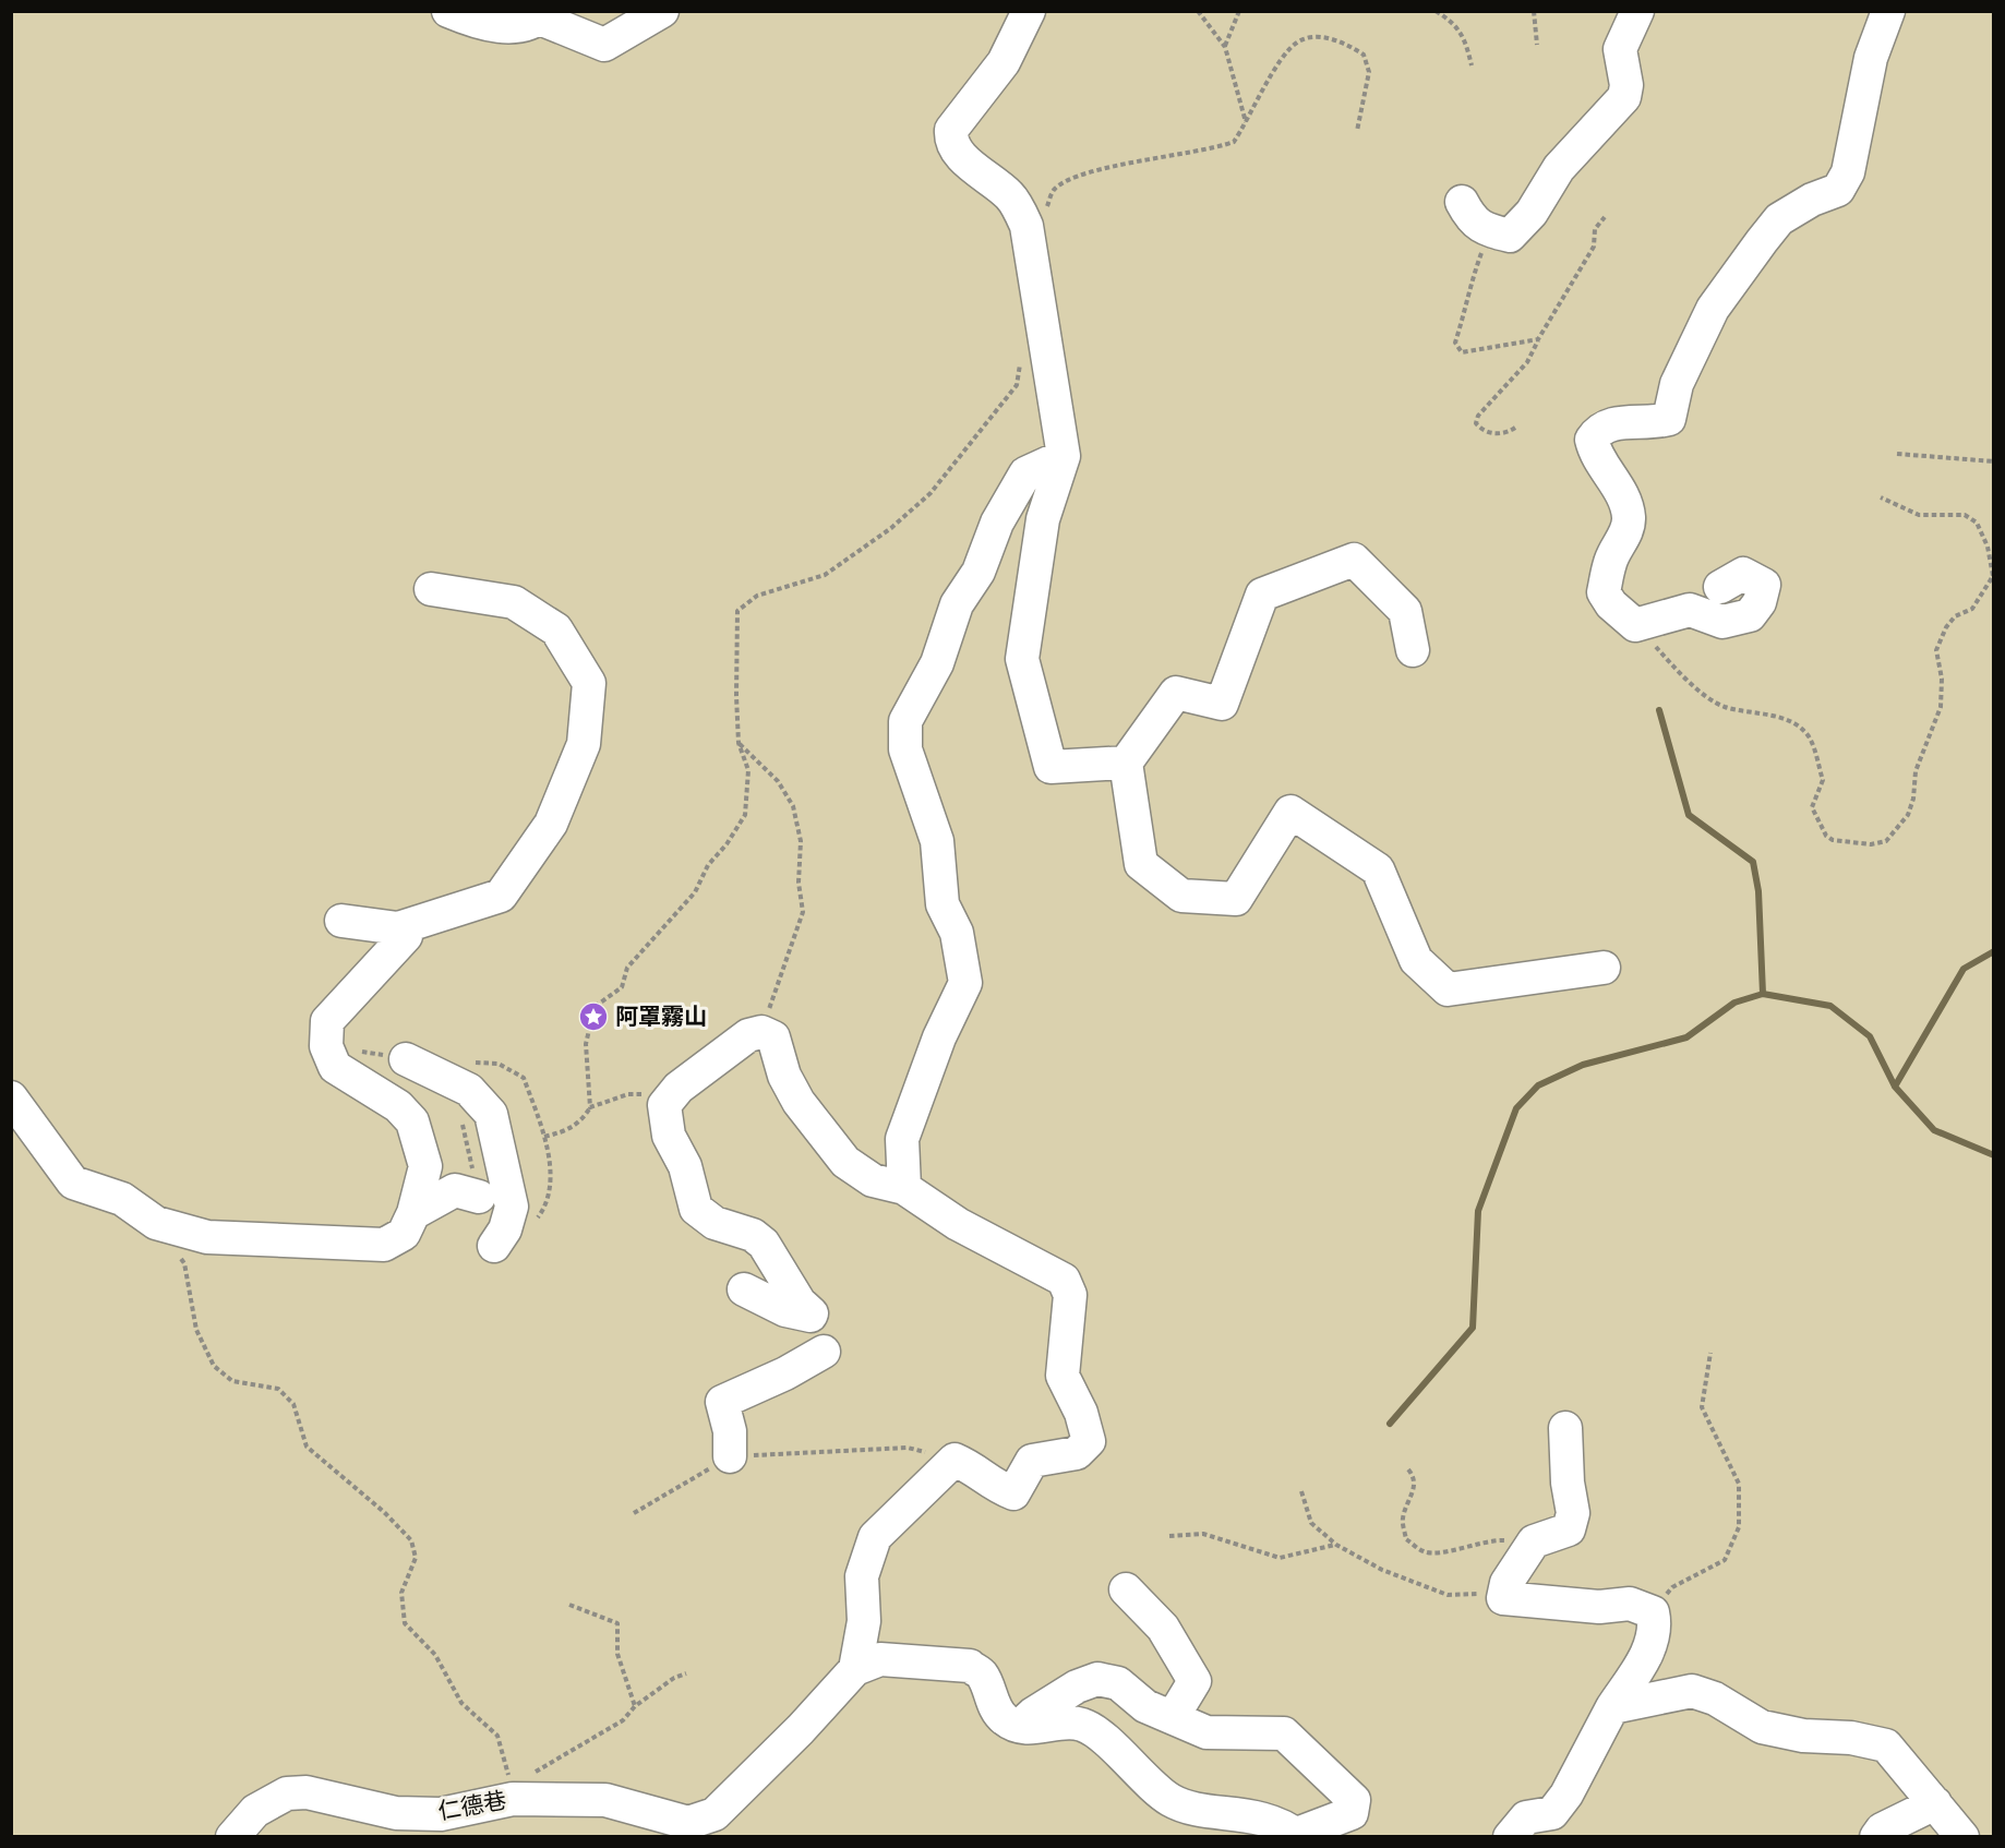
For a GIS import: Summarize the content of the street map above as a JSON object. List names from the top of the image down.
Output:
{
  "streets": {
    "street": ["仁德巷"]
  },
  "places": {
    "place": ["阿罩霧山"]
  }
}
